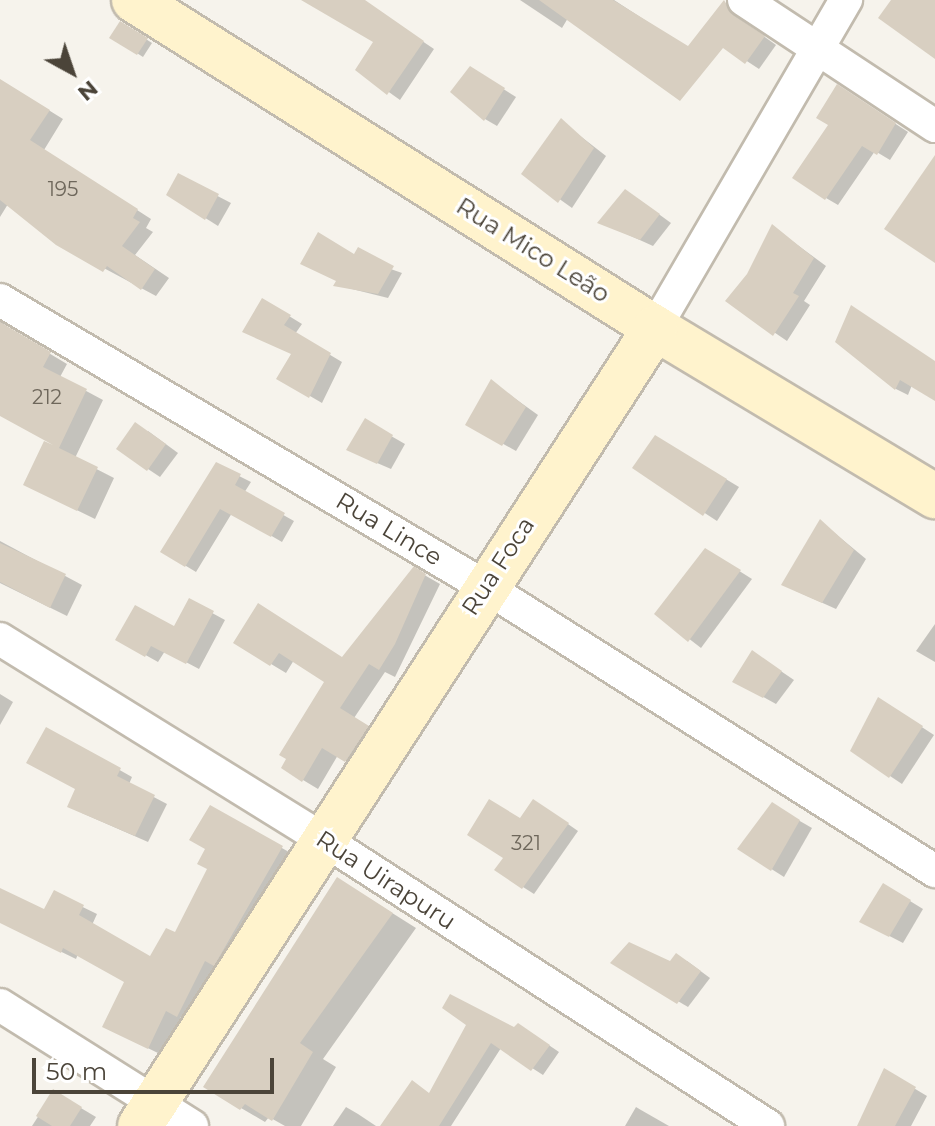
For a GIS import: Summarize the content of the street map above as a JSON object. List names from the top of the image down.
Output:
{
  "streets": {
    "street": [
      "Rua Mico Leão",
      "Rua Lince",
      "Rua Foca",
      "Rua Uirapuru"
    ]
  },
  "crossings": [
    ["Rua Mico Leão", "Rua Foca"],
    ["Rua Lince", "Rua Foca"],
    ["Rua Foca", "Rua Uirapuru"]
  ],
  "house_numbers": ["195", "212", "321"],
  "scale_bar": "50 m",
  "north": "bottom right"
}
